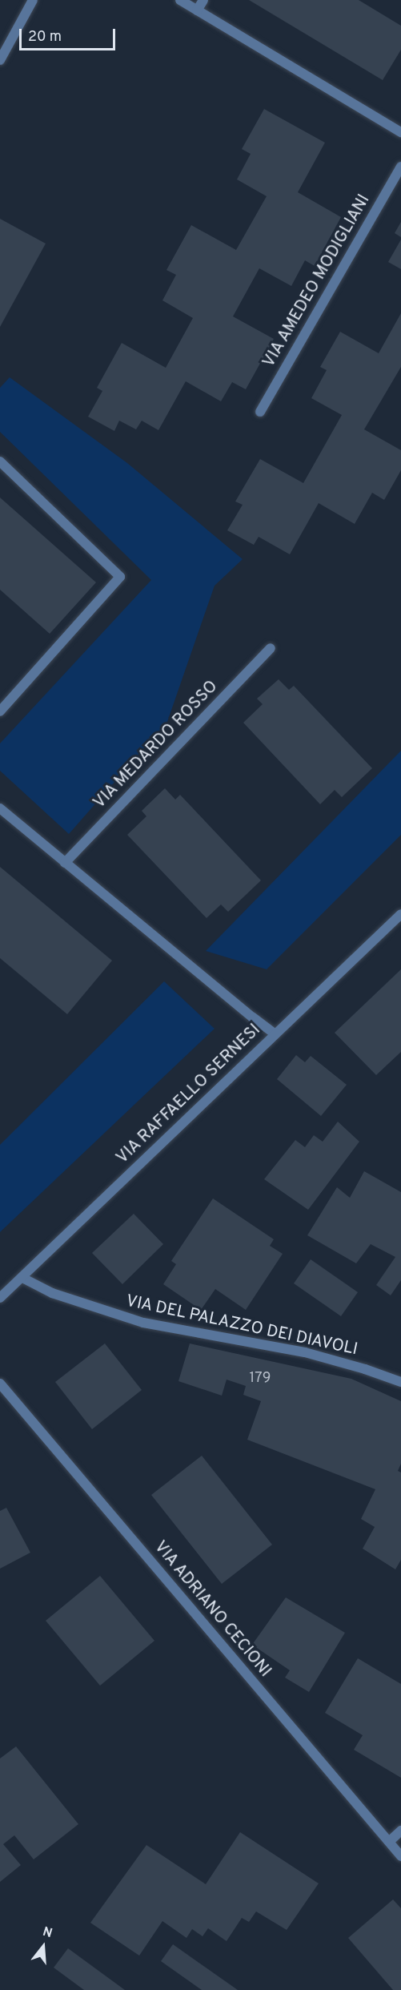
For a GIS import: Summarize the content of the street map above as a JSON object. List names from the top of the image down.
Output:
{
  "streets": {
    "street": [
      "VIA AMEDEO MODIGLIANI",
      "VIA MEDARDO ROSSO",
      "VIA RAFFAELLO SERNESI",
      "VIA DEL PALAZZO DEI DIAVOLI",
      "VIA ADRIANO CECIONI"
    ]
  },
  "crossings": [
    ["VIA RAFFAELLO SERNESI", "VIA DEL PALAZZO DEI DIAVOLI"]
  ],
  "house_numbers": ["179"],
  "scale_bar": "20 m",
  "north": "top"
}
